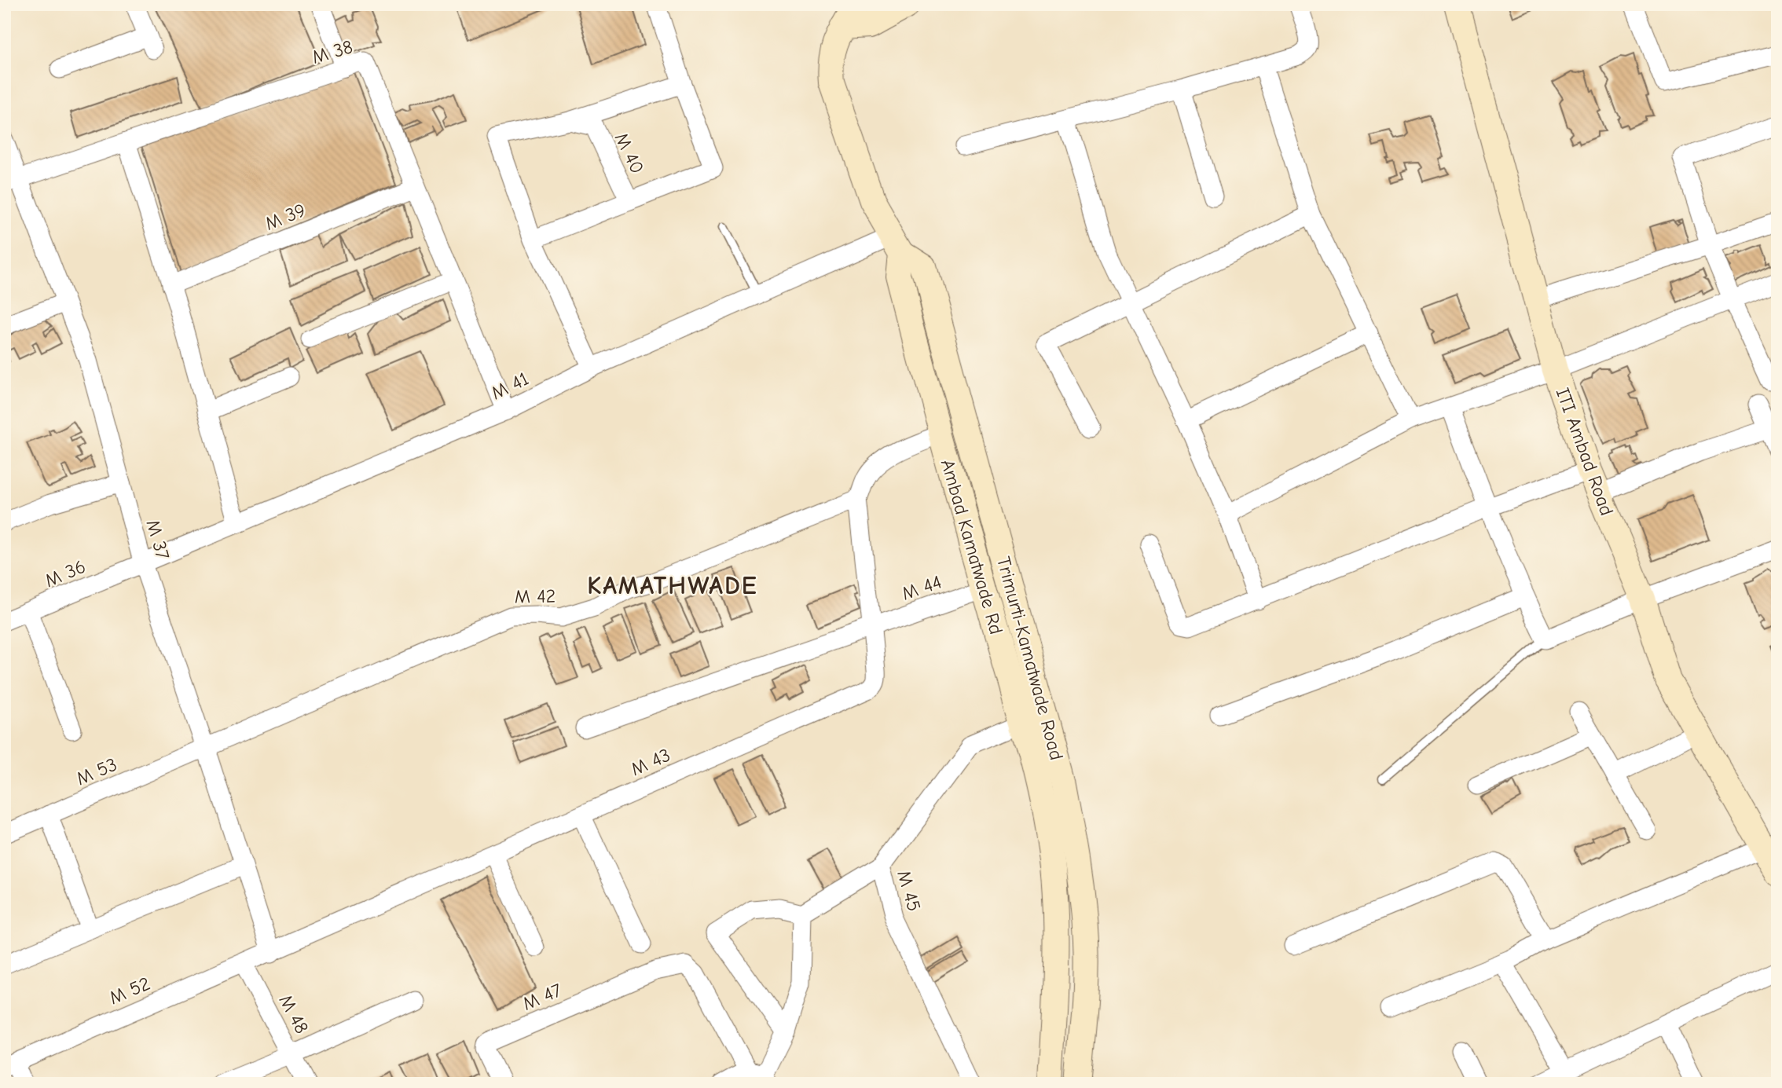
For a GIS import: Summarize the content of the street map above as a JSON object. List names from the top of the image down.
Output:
{
  "streets": {
    "street": [
      "M 38",
      "M 40",
      "M 39",
      "M 41",
      "ITI Ambad Road",
      "M 37",
      "Ambad Kamatwade Rd",
      "M 36",
      "M 44",
      "M 42",
      "Trimurti-Kamatwade Road",
      "M 43",
      "M 53",
      "M 45",
      "M 52",
      "M 47",
      "M 48"
    ]
  },
  "crossings": [
    ["M 38", "M 39"],
    ["M 38", "M 41"],
    ["M 38", "M 37"],
    ["M 40", "M 41"],
    ["M 41", "M 37"],
    ["M 41", "Ambad Kamatwade Rd"],
    ["M 41", "M 36"],
    ["M 41", "Trimurti-Kamatwade Road"],
    ["M 37", "M 36"],
    ["M 37", "M 42"],
    ["M 37", "M 43"],
    ["M 37", "M 53"],
    ["M 37", "M 52"],
    ["Ambad Kamatwade Rd", "M 44"],
    ["Ambad Kamatwade Rd", "Trimurti-Kamatwade Road"],
    ["Ambad Kamatwade Rd", "M 45"],
    ["M 44", "M 43"],
    ["M 42", "M 43"],
    ["M 42", "M 53"],
    ["M 43", "M 52"],
    ["M 52", "M 48"]
  ],
  "districts": ["KAMATHWADE"]
}
